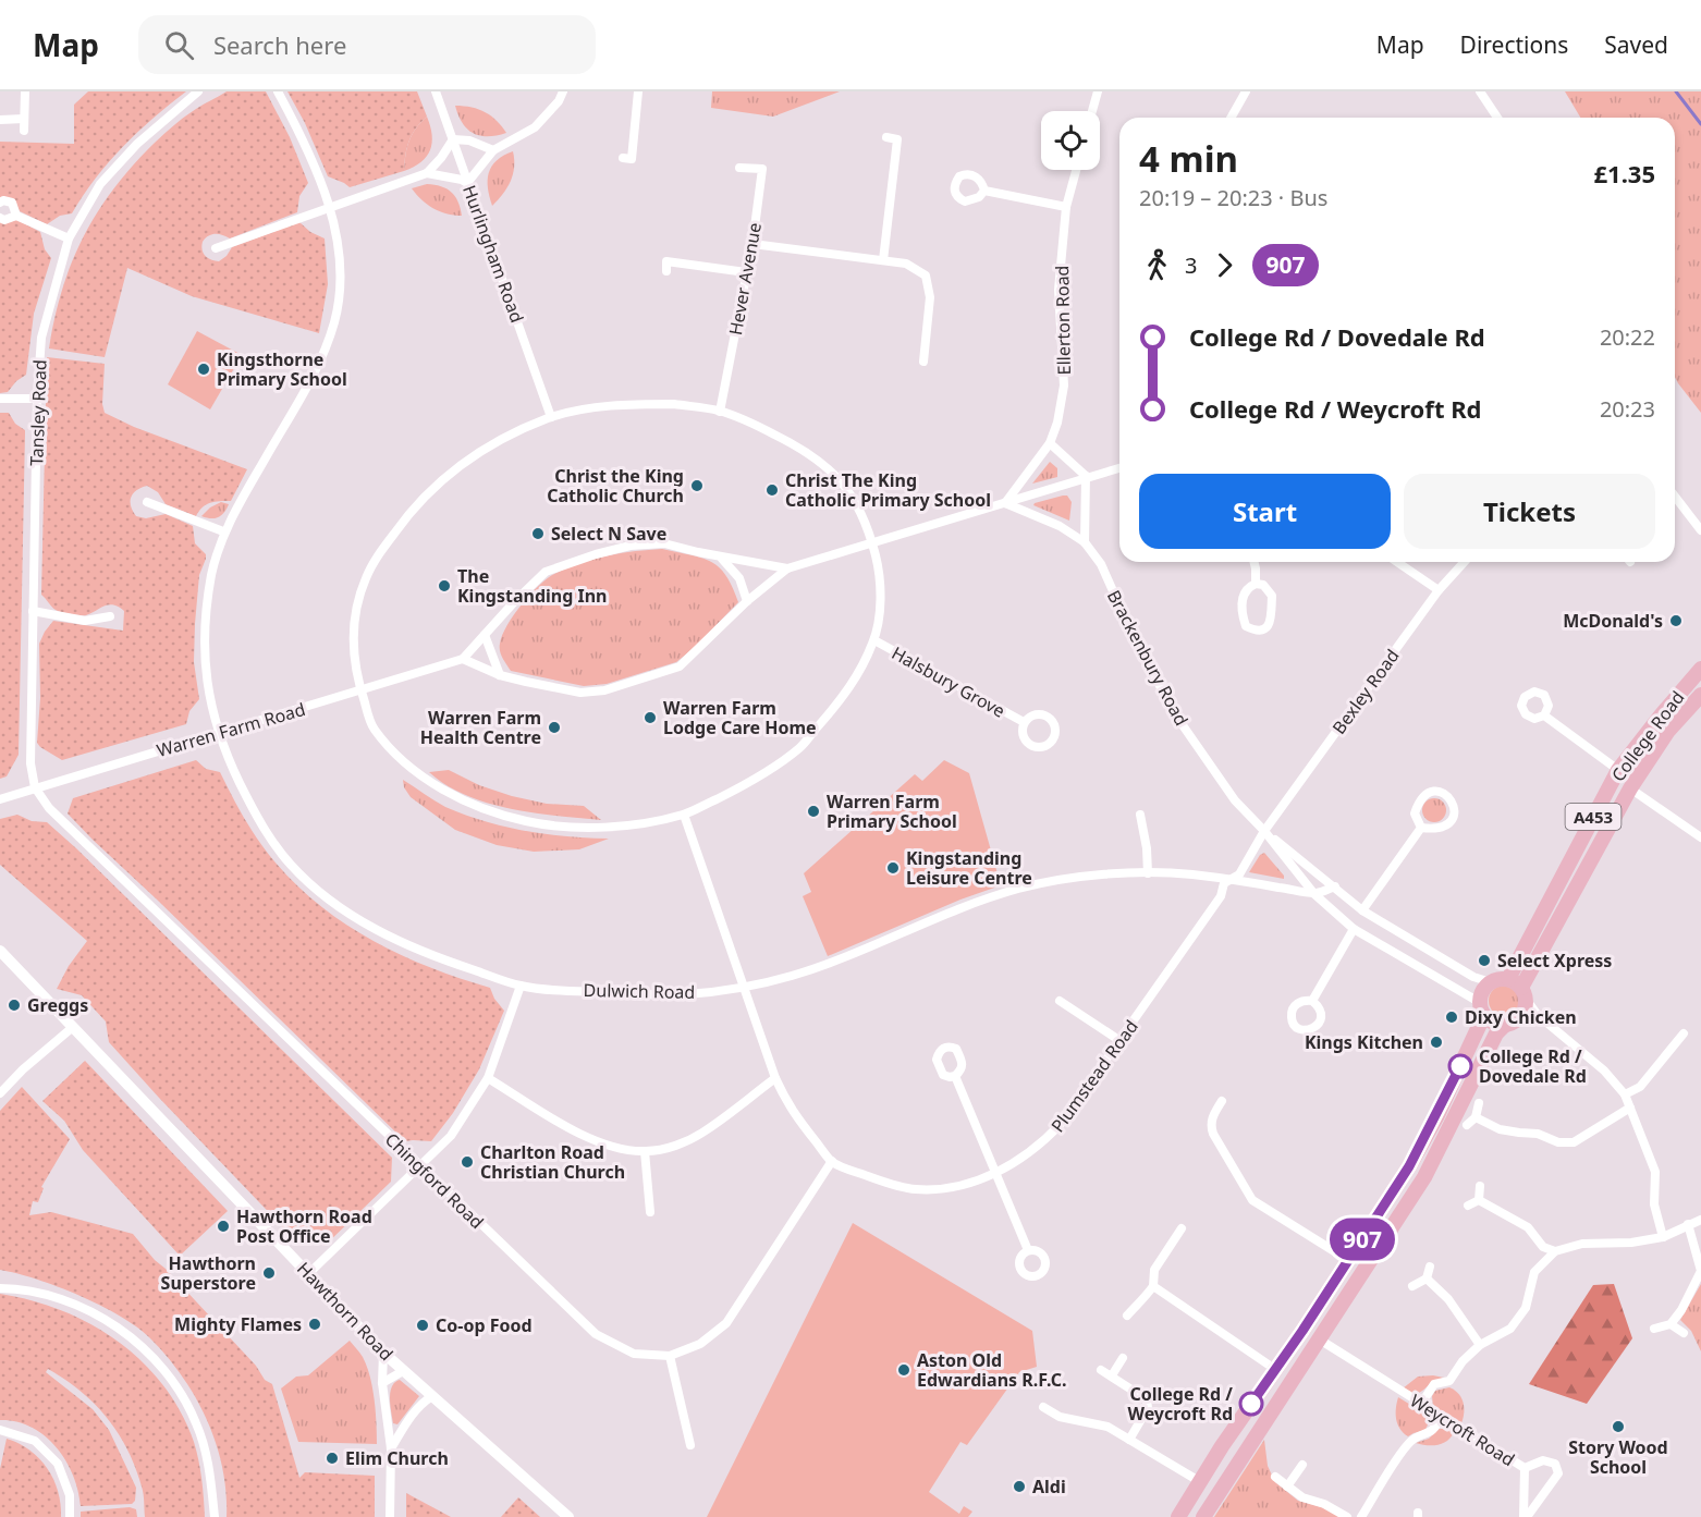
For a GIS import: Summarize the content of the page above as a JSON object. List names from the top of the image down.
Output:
{
  "streets": {
    "main road": ["College Road", "A453"],
    "street": [
      "Hurlingham Road",
      "Hever Avenue",
      "Ellerton Road",
      "Tansley Road",
      "Brackenbury Road",
      "Halsbury Grove",
      "Bexley Road",
      "Warren Farm Road",
      "Dulwich Road",
      "Plumstead Road",
      "Chingford Road",
      "Hawthorn Road",
      "Weycroft Road"
    ]
  },
  "crossings": [
    ["Ellerton Road", "Brackenbury Road"],
    ["Ellerton Road", "Warren Farm Road"],
    ["Tansley Road", "Warren Farm Road"],
    ["Tansley Road", "Chingford Road"],
    ["Brackenbury Road", "Bexley Road"],
    ["Brackenbury Road", "Warren Farm Road"],
    ["Brackenbury Road", "College Road"],
    ["Brackenbury Road", "Plumstead Road"],
    ["Bexley Road", "Plumstead Road"],
    ["Warren Farm Road", "Dulwich Road"],
    ["Warren Farm Road", "Chingford Road"],
    ["Dulwich Road", "Plumstead Road"],
    ["Plumstead Road", "Chingford Road"]
  ],
  "places": [
    "Kingsthorne Primary School",
    "Christ the King Catholic Church",
    "Christ The King Catholic Primary School",
    "Select N Save",
    "The Kingstanding Inn",
    "McDonald's",
    "Warren Farm Lodge Care Home",
    "Warren Farm Health Centre",
    "Warren Farm Primary School",
    "Kingstanding Leisure Centre",
    "Select Xpress",
    "Greggs",
    "Dixy Chicken",
    "Kings Kitchen",
    "College Rd / Dovedale Rd",
    "Charlton Road Christian Church",
    "Hawthorn Road Post Office",
    "Hawthorn Superstore",
    "Mighty Flames",
    "Co-op Food",
    "Aston Old Edwardians R.F.C.",
    "College Rd / Weycroft Rd",
    "Story Wood School",
    "Elim Church",
    "Aldi"
  ],
  "lines": ["bus line 907"],
  "page": {
    "header": "Map",
    "search": "Search here",
    "nav": ["Map", "Directions", "Saved"],
    "on_map": "907",
    "heading": ["4 min", "20:19 – 20:23 · Bus", "£1.35"],
    "legs": ["3", "907"],
    "list": [
      {
        "name": "College Rd / Dovedale Rd",
        "value": "20:22"
      },
      {
        "name": "College Rd / Weycroft Rd",
        "value": "20:23"
      }
    ],
    "buttons": ["Start", "Tickets"]
  }
}
